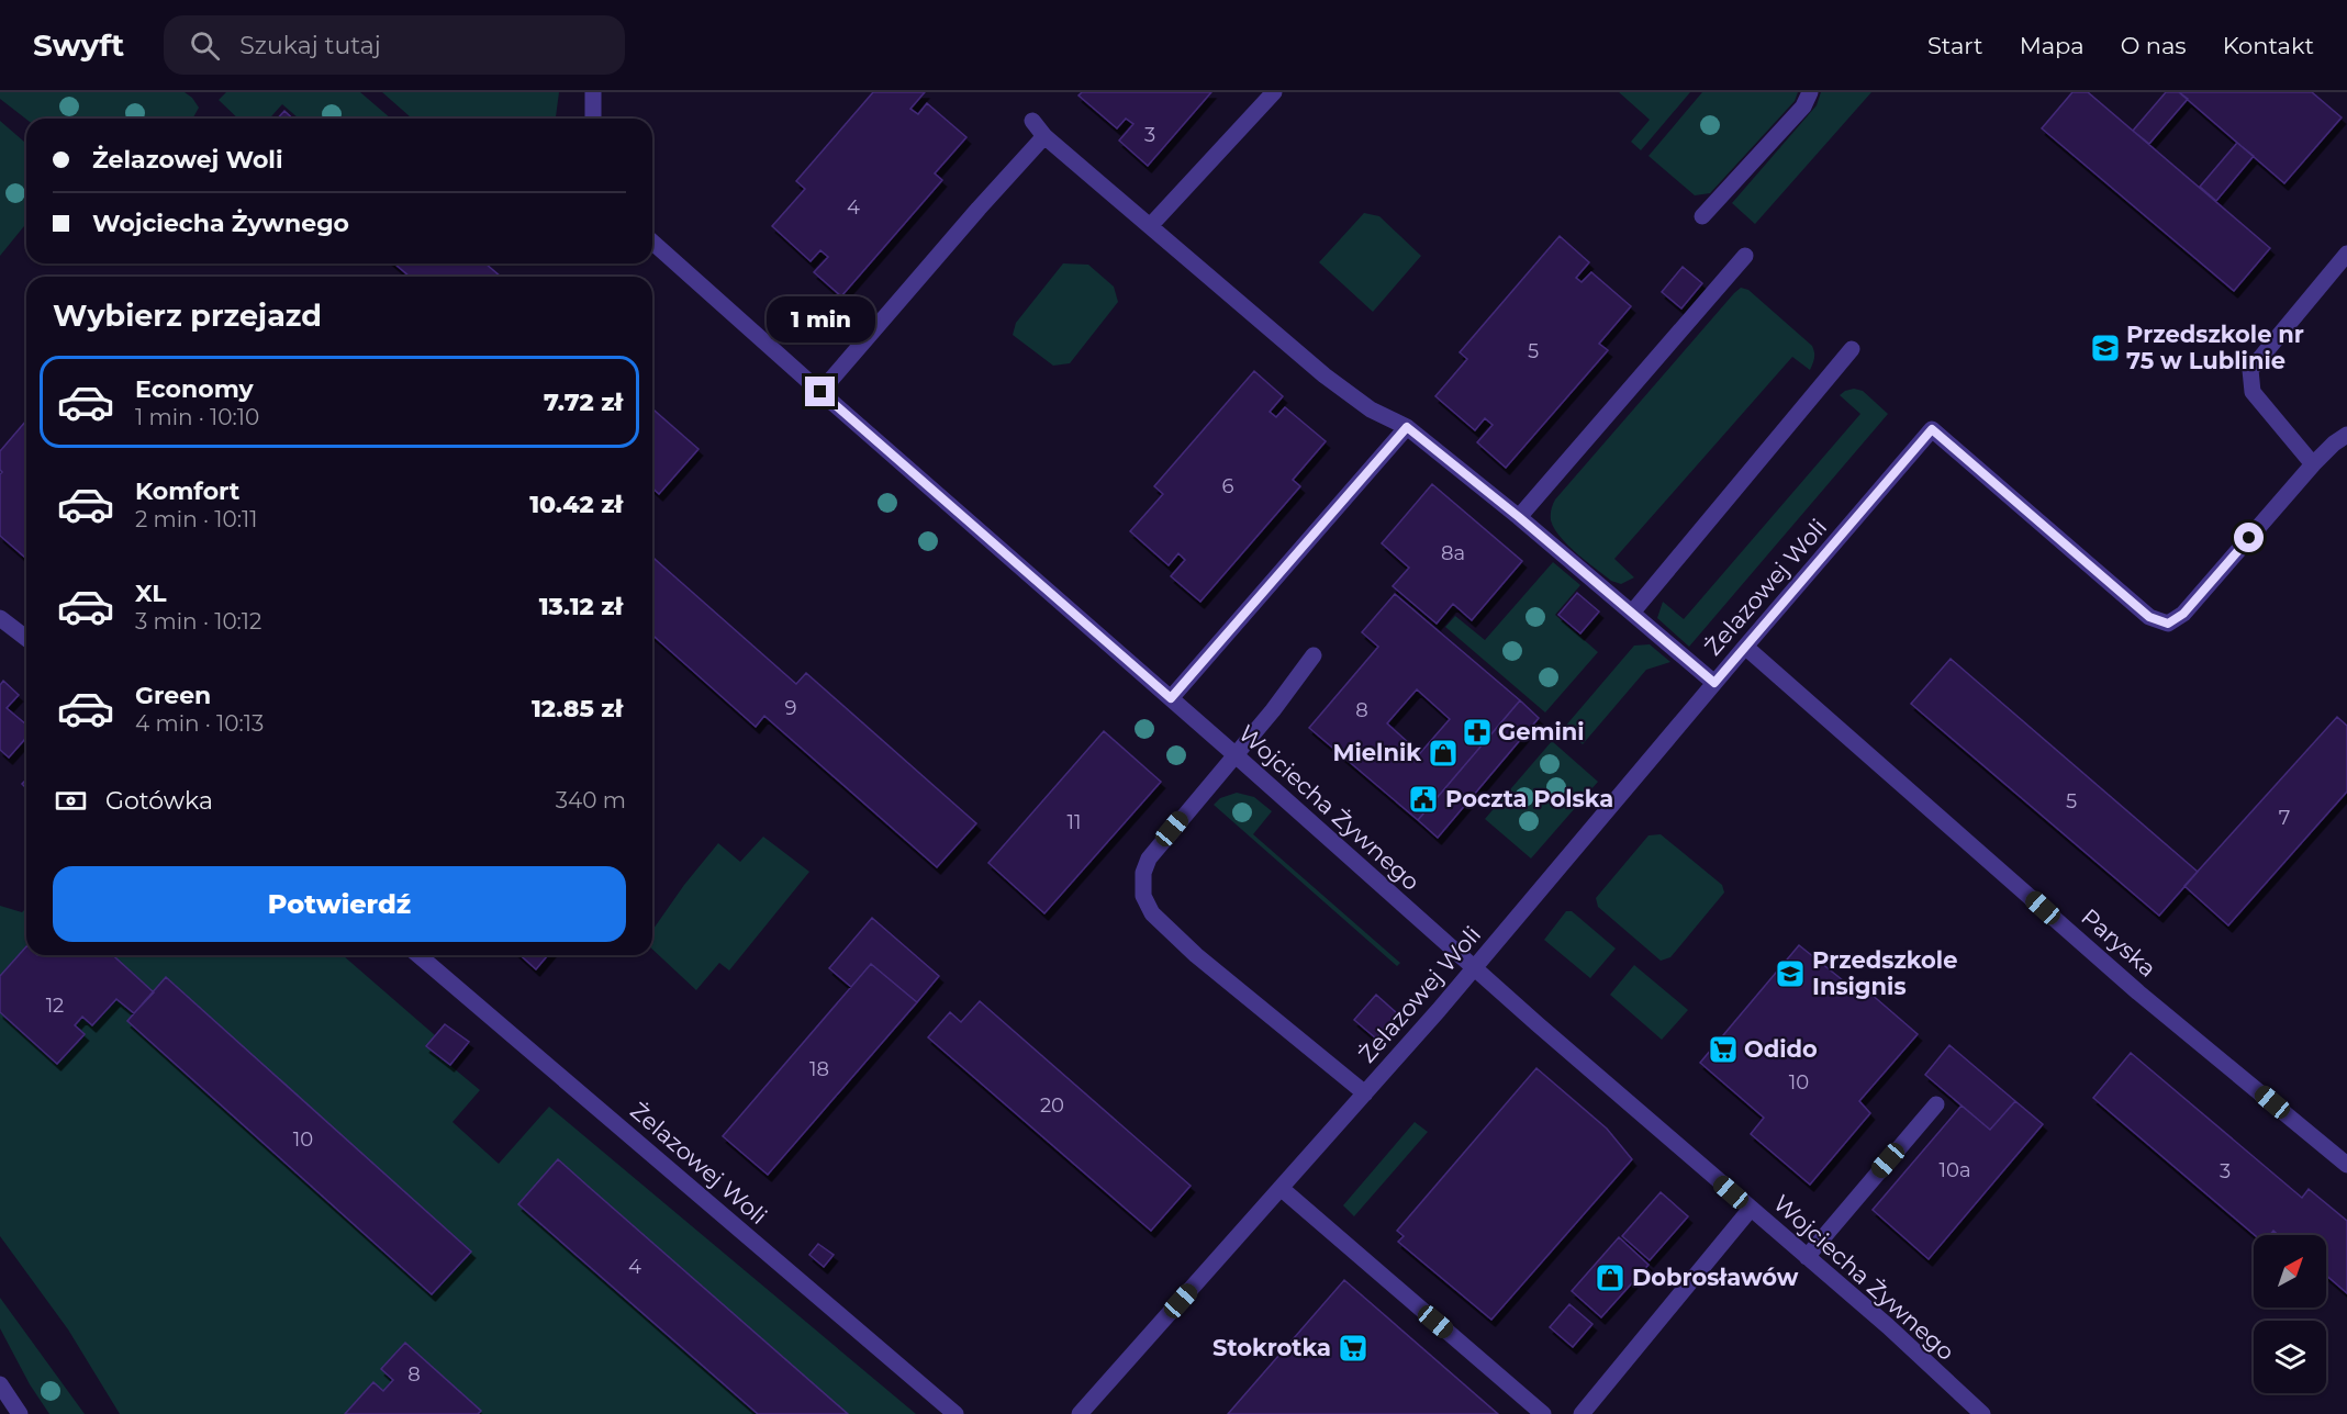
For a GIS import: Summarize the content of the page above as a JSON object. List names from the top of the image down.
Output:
{
  "streets": {
    "street": ["Żelazowej Woli", "Wojciecha Żywnego", "Paryska"]
  },
  "crossings": [
    ["Żelazowej Woli", "Wojciecha Żywnego"],
    ["Żelazowej Woli", "Paryska"]
  ],
  "places": {
    "school or university": ["Przedszkole nr 75 w Lublinie", "Przedszkole Insignis"],
    "pharmacy": ["Gemini"],
    "shop": ["Mielnik", "Dobrosławów"],
    "public building": ["Poczta Polska"],
    "supermarket": ["Odido", "Stokrotka"]
  },
  "house_numbers": [
    "3",
    "4",
    "5",
    "6",
    "8a",
    "9",
    "8",
    "5",
    "7",
    "11",
    "12",
    "18",
    "10",
    "20",
    "10",
    "10a",
    "3",
    "4",
    "8"
  ],
  "north": "top right",
  "page": {
    "header": "Swyft",
    "search": "Szukaj tutaj",
    "nav": [
      "Start",
      "Mapa",
      "O nas",
      "Kontakt"
    ],
    "banner": ["Żelazowej Woli", "Wojciecha Żywnego"],
    "heading": "Wybierz przejazd",
    "bubble": "1 min",
    "list": [
      {
        "name": "Economy",
        "note": "1 min · 10:10",
        "value": "7.72 zł"
      },
      {
        "name": "Komfort",
        "note": "2 min · 10:11",
        "value": "10.42 zł"
      },
      {
        "name": "XL",
        "note": "3 min · 10:12",
        "value": "13.12 zł"
      },
      {
        "name": "Green",
        "note": "4 min · 10:13",
        "value": "12.85 zł"
      }
    ],
    "pay": ["Gotówka", "340 m"],
    "buttons": "Potwierdź"
  }
}
